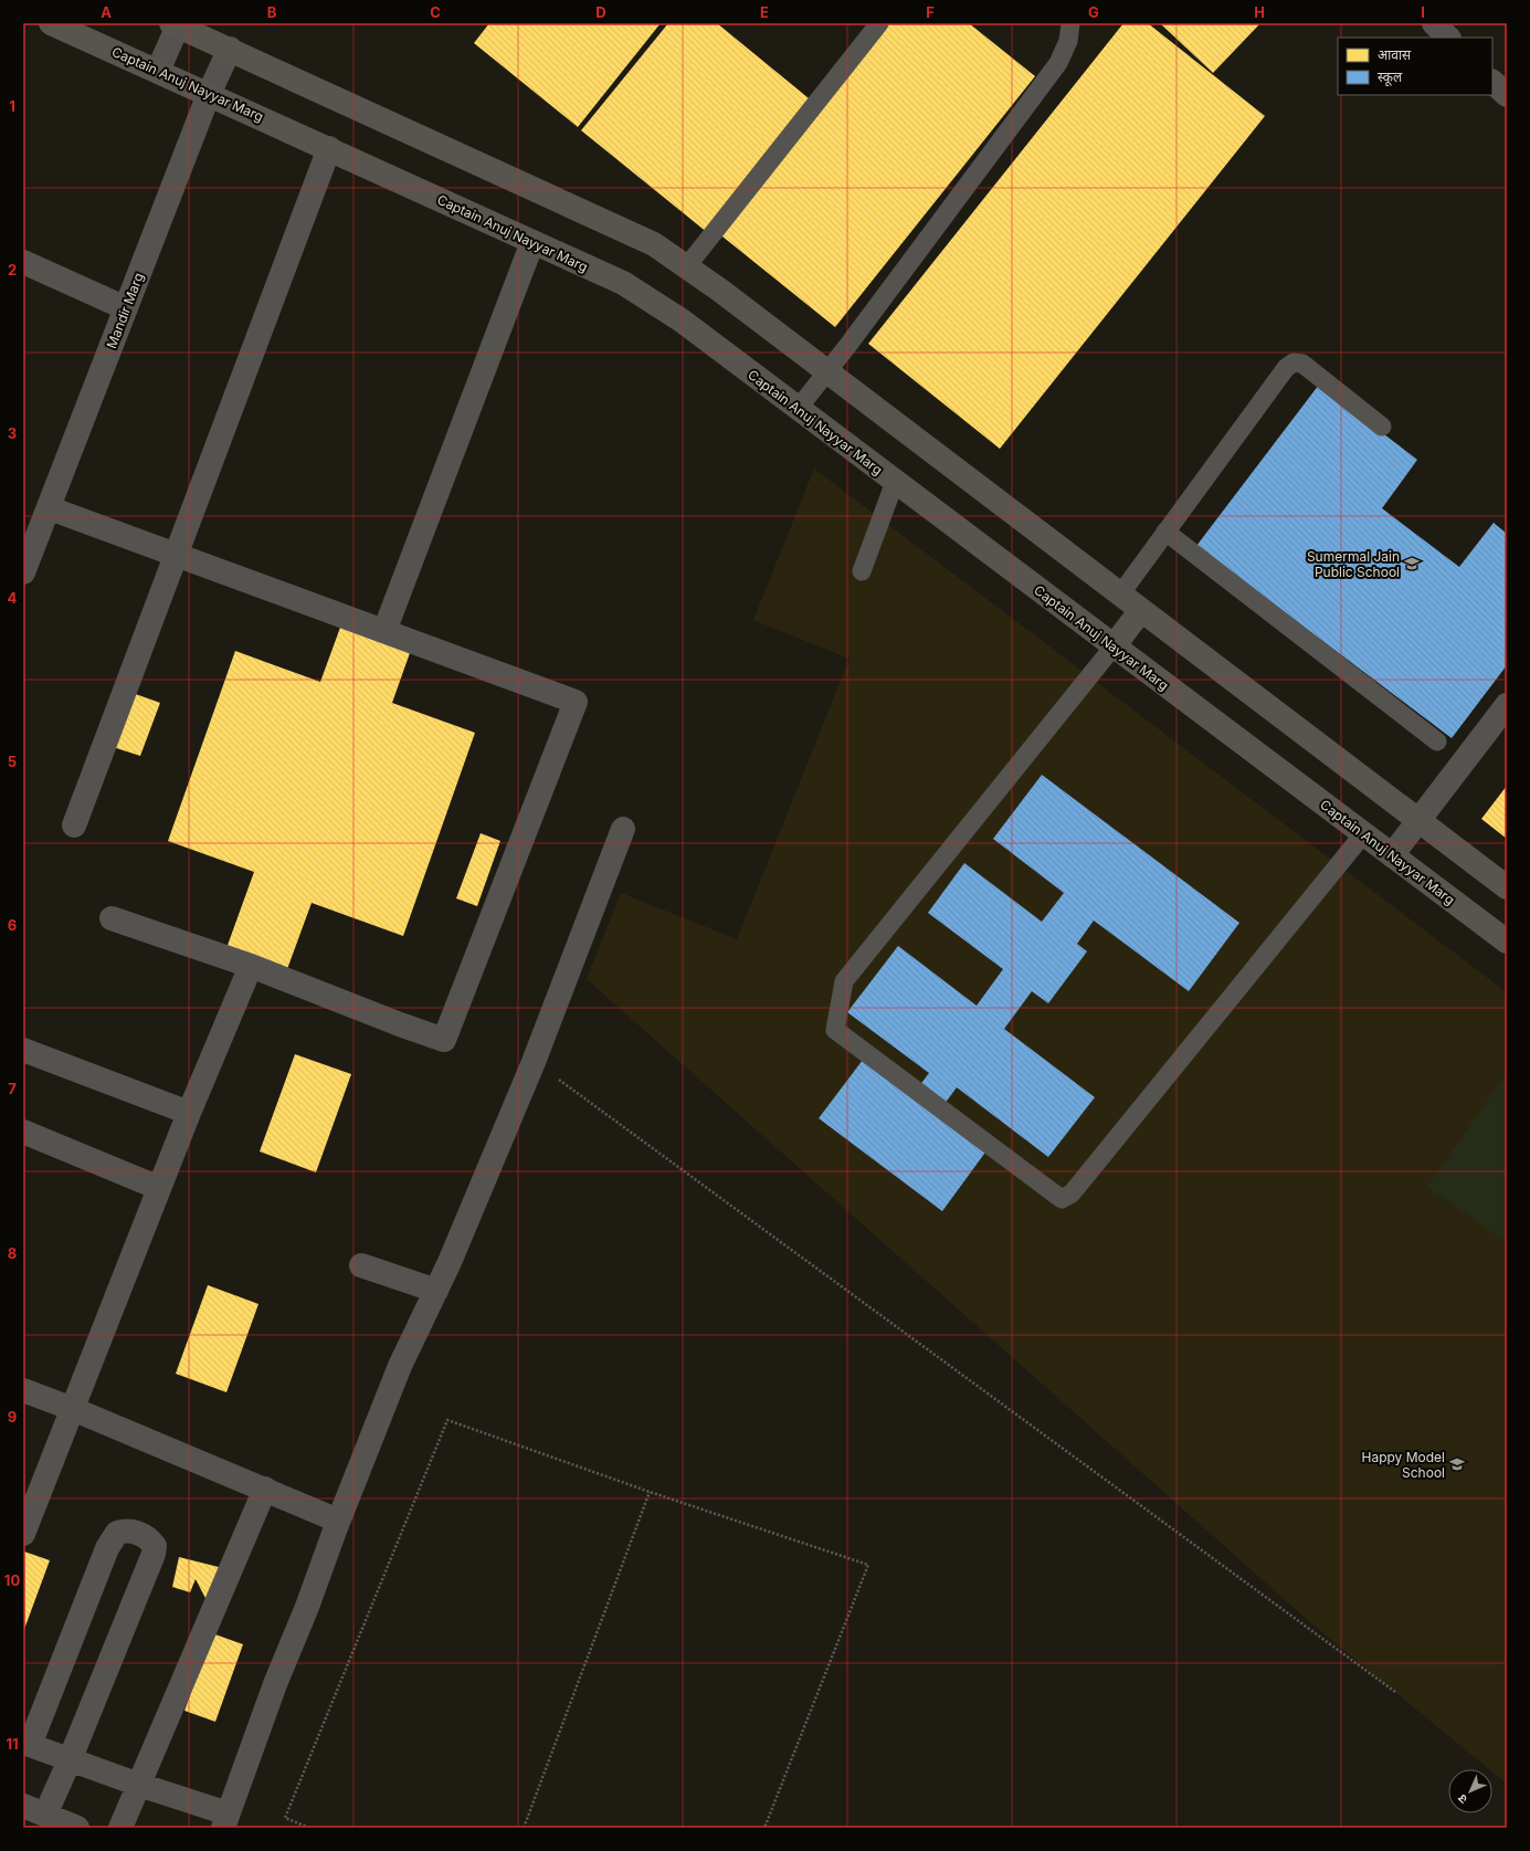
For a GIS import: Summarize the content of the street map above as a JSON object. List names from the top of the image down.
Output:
{
  "streets": {
    "street": ["Captain Anuj Nayyar Marg", "Mandir Marg"]
  },
  "crossings": [
    ["Captain Anuj Nayyar Marg", "Mandir Marg"]
  ],
  "places": {
    "school or university": ["Sumermal Jain Public School", "Happy Model School"]
  },
  "legend": ["आवास", "स्कूल"],
  "north": "bottom left",
  "grid": {
    "columns": [
      "A",
      "B",
      "C",
      "D",
      "E",
      "F",
      "G",
      "H",
      "I"
    ],
    "rows": [
      "1",
      "2",
      "3",
      "4",
      "5",
      "6",
      "7",
      "8",
      "9",
      "10",
      "11"
    ]
  }
}
